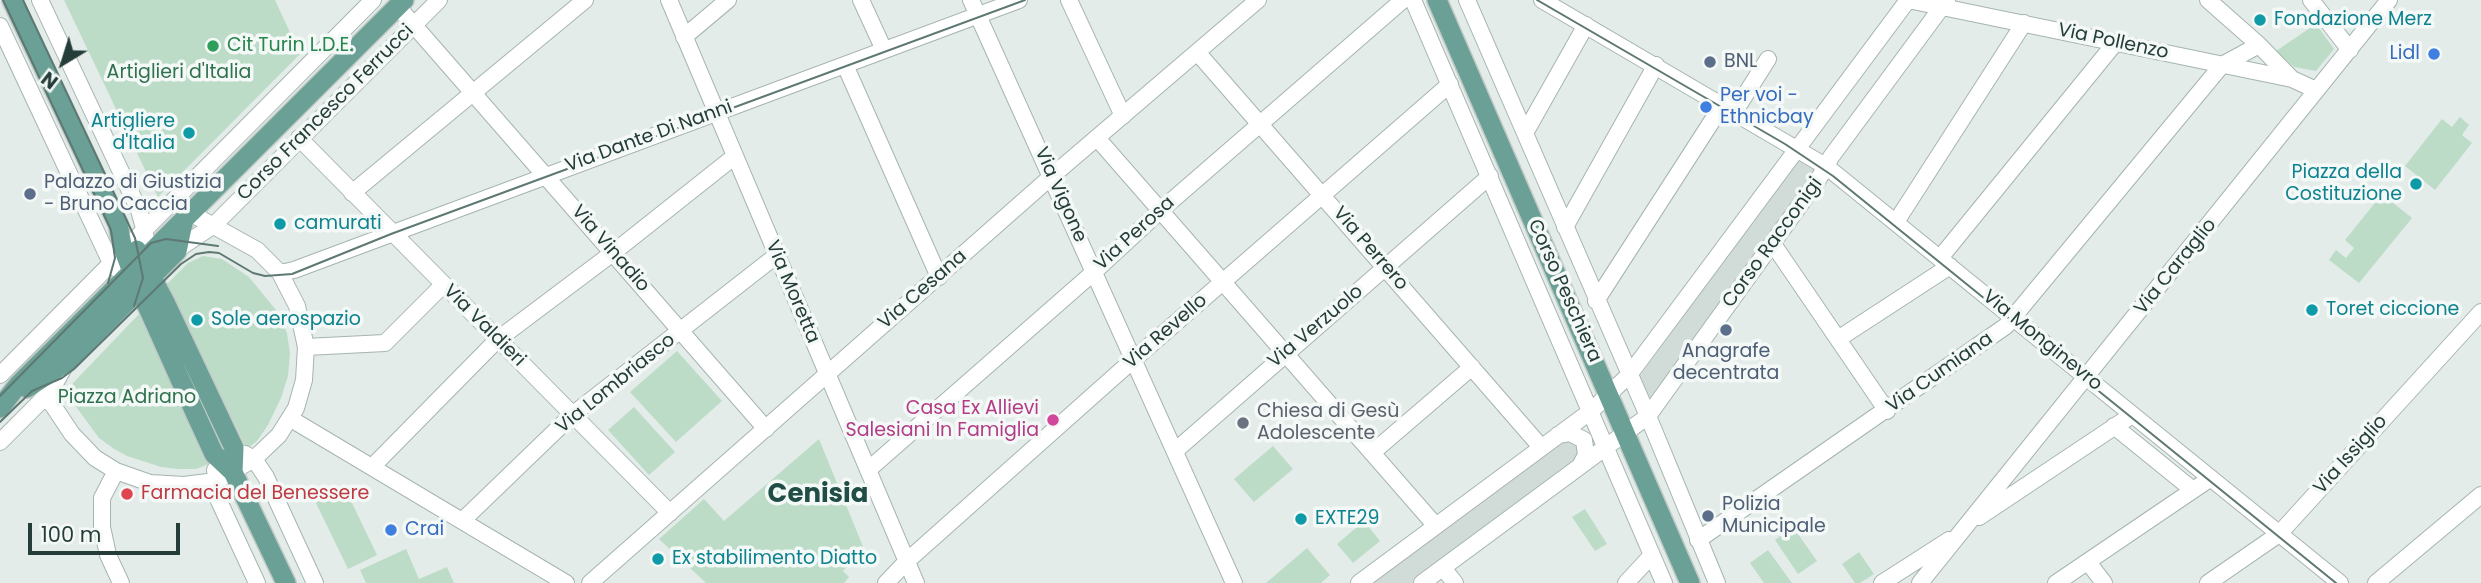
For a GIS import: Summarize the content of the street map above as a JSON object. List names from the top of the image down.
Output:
{
  "streets": {
    "main road": ["Corso Francesco Ferrucci", "Corso Peschiera"],
    "street": [
      "Via Pollenzo",
      "Via Dante Di Nanni",
      "Via Vigone",
      "Via Perosa",
      "Corso Racconigi",
      "Via Vinadio",
      "Via Perrero",
      "Via Caraglio",
      "Via Cesana",
      "Via Moretta",
      "Via Valdieri",
      "Via Verzuolo",
      "Via Revello",
      "Via Monginevro",
      "Via Cumiana",
      "Via Lombriasco",
      "Via Issiglio"
    ]
  },
  "crossings": [
    ["Via Pollenzo", "Corso Racconigi"],
    ["Via Pollenzo", "Via Caraglio"],
    ["Via Pollenzo", "Via Cumiana"],
    ["Corso Francesco Ferrucci", "Via Vinadio"],
    ["Corso Francesco Ferrucci", "Via Valdieri"],
    ["Via Dante Di Nanni", "Via Vigone"],
    ["Via Dante Di Nanni", "Via Vinadio"],
    ["Via Dante Di Nanni", "Via Moretta"],
    ["Via Dante Di Nanni", "Via Valdieri"],
    ["Via Vigone", "Via Perosa"],
    ["Via Vigone", "Via Cesana"],
    ["Via Vigone", "Via Verzuolo"],
    ["Via Vigone", "Via Revello"],
    ["Via Perosa", "Via Perrero"],
    ["Via Perosa", "Via Moretta"],
    ["Corso Racconigi", "Via Perrero"],
    ["Corso Racconigi", "Corso Peschiera"],
    ["Corso Racconigi", "Via Monginevro"],
    ["Via Vinadio", "Via Cesana"],
    ["Via Vinadio", "Via Lombriasco"],
    ["Via Perrero", "Via Cesana"],
    ["Via Perrero", "Via Verzuolo"],
    ["Via Perrero", "Via Revello"],
    ["Via Caraglio", "Via Monginevro"],
    ["Via Cesana", "Via Moretta"],
    ["Via Cesana", "Via Valdieri"],
    ["Corso Peschiera", "Via Verzuolo"],
    ["Corso Peschiera", "Via Revello"],
    ["Corso Peschiera", "Via Cumiana"],
    ["Via Moretta", "Via Revello"],
    ["Via Moretta", "Via Lombriasco"],
    ["Via Valdieri", "Via Lombriasco"],
    ["Via Monginevro", "Via Cumiana"],
    ["Via Monginevro", "Via Issiglio"]
  ],
  "districts": ["Cenisia"],
  "parks": ["Artiglieri d'Italia", "Piazza Adriano"],
  "places": [
    "Fondazione Merz",
    "Cit Turin L.D.E.",
    "Lidl",
    "BNL",
    "Per voi - Ethnicbay",
    "Artigliere d'Italia",
    "Piazza della Costituzione",
    "Palazzo di Giustizia - Bruno Caccia",
    "camurati",
    "Toret ciccione",
    "Sole aerospazio",
    "Anagrafe decentrata",
    "Casa Ex Allievi Salesiani In Famiglia",
    "Chiesa di Gesù Adolescente",
    "Farmacia del Benessere",
    "Polizia Municipale",
    "EXTE29",
    "Crai",
    "Ex stabilimento Diatto"
  ],
  "scale_bar": "100 m",
  "north": "bottom left"
}
